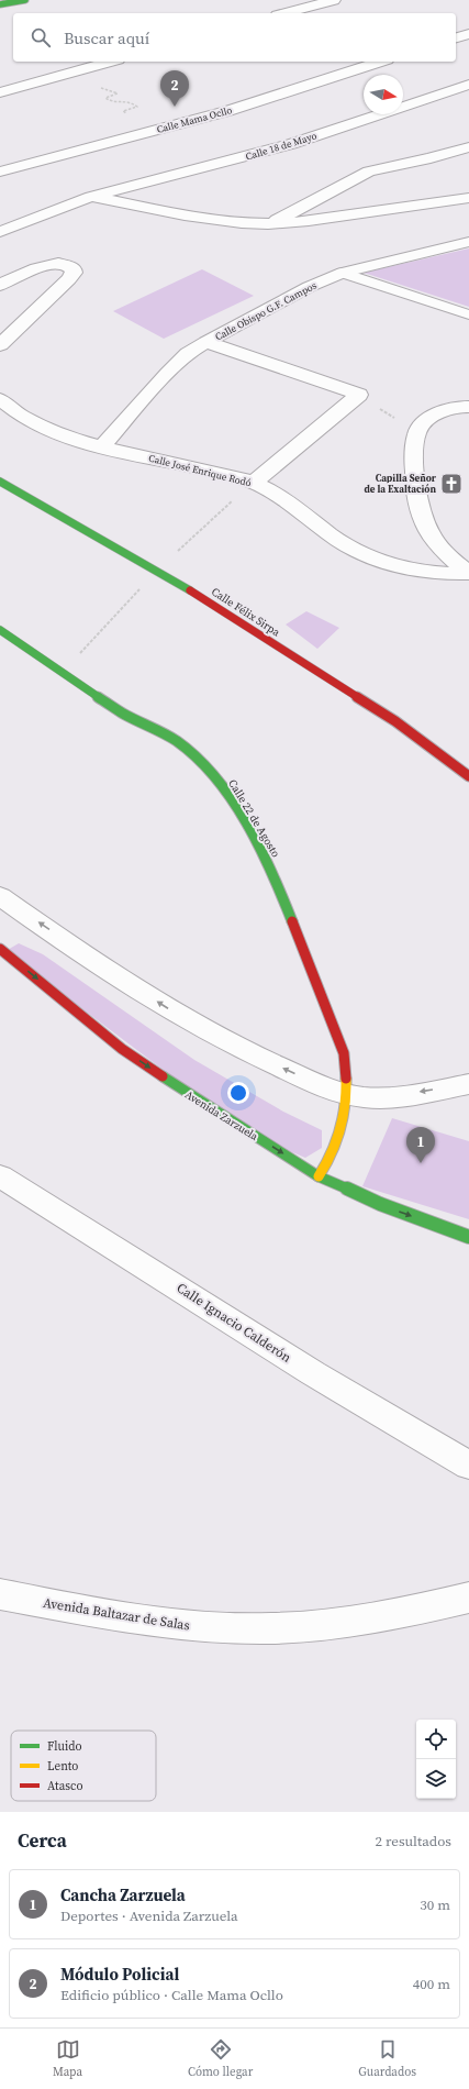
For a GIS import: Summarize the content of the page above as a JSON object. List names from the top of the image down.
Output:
{
  "streets": {
    "street": [
      "Calle Mama Ocllo",
      "Calle 18 de Mayo",
      "Calle Obispo G.F. Campos",
      "Calle José Enrique Rodó",
      "Calle Félix Sirpa",
      "Calle 22 de Agosto",
      "Avenida Zarzuela",
      "Calle Ignacio Calderón",
      "Avenida Baltazar de Salas"
    ]
  },
  "crossings": [
    ["Calle Obispo G.F. Campos", "Calle José Enrique Rodó"],
    ["Calle 22 de Agosto", "Avenida Zarzuela"]
  ],
  "places": {
    "church": ["Capilla Señor de la Exaltación"]
  },
  "legend": ["Fluido", "Lento", "Atasco"],
  "north": "right",
  "page": {
    "search": "Buscar aquí",
    "pins": ["2", "1"],
    "heading": ["Cerca", "2 resultados"],
    "list": [
      {
        "mark": "1",
        "name": "Cancha Zarzuela",
        "note": "Deportes · Avenida Zarzuela",
        "value": "30 m"
      },
      {
        "mark": "2",
        "name": "Módulo Policial",
        "note": "Edificio público · Calle Mama Ocllo",
        "value": "400 m"
      }
    ],
    "nav": ["Mapa", "Cómo llegar", "Guardados"]
  }
}
